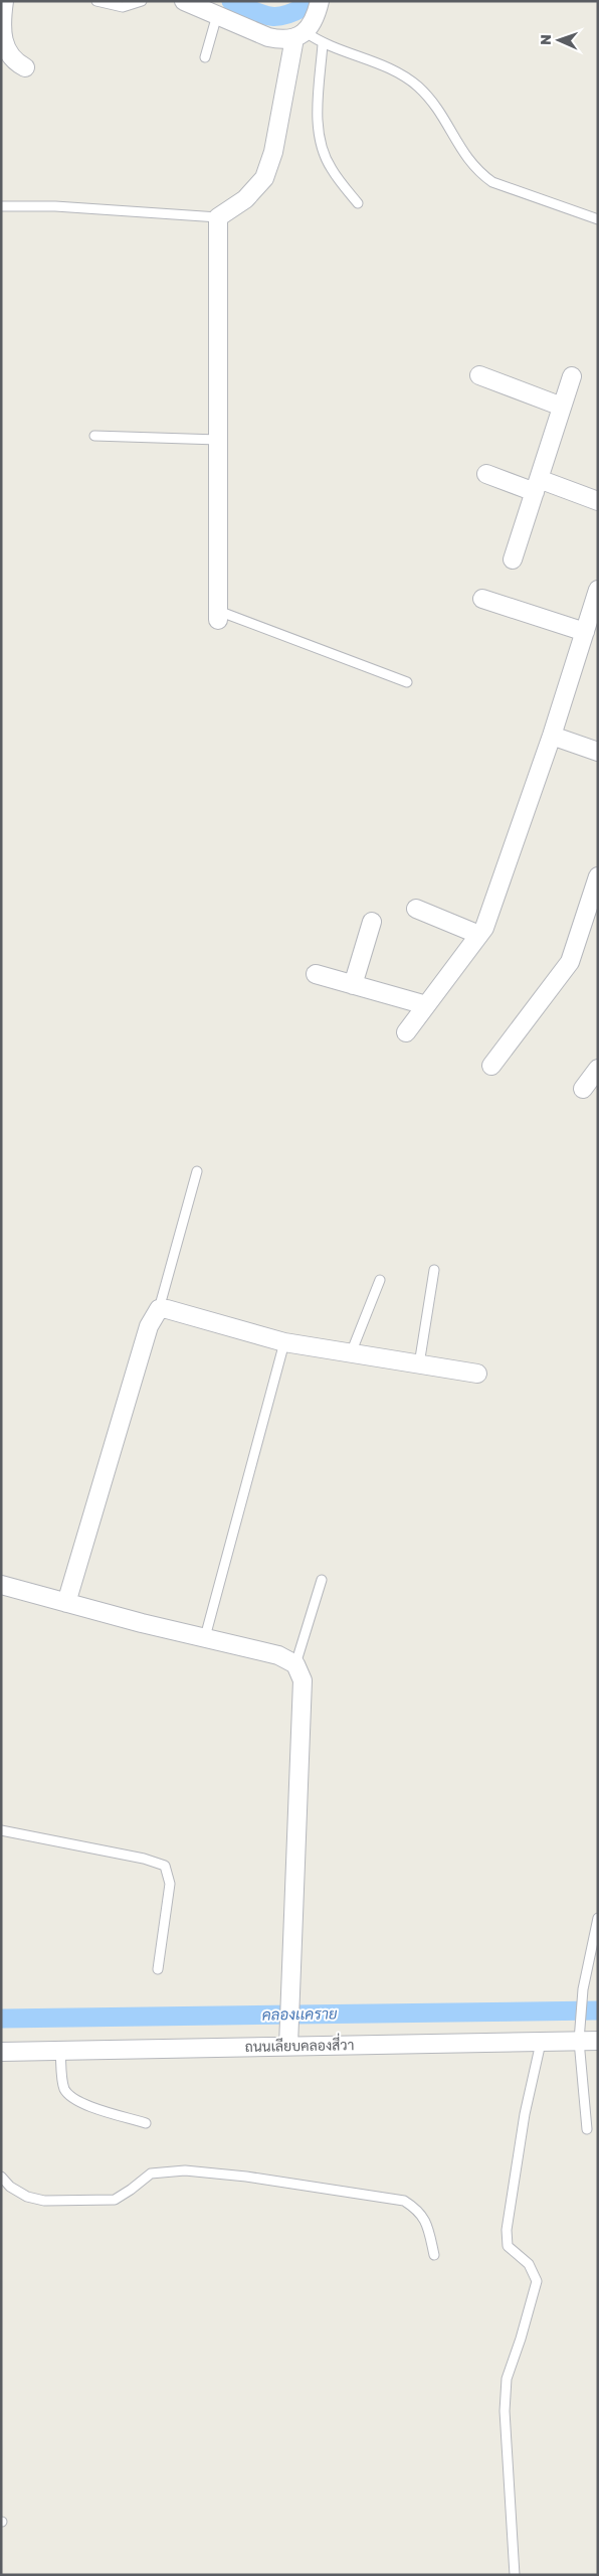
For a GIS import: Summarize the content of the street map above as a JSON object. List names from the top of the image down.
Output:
{
  "streets": {
    "street": ["ถนนเลียบคลองสี่วา"]
  },
  "water": ["คลองเเคราย"],
  "north": "left"
}
